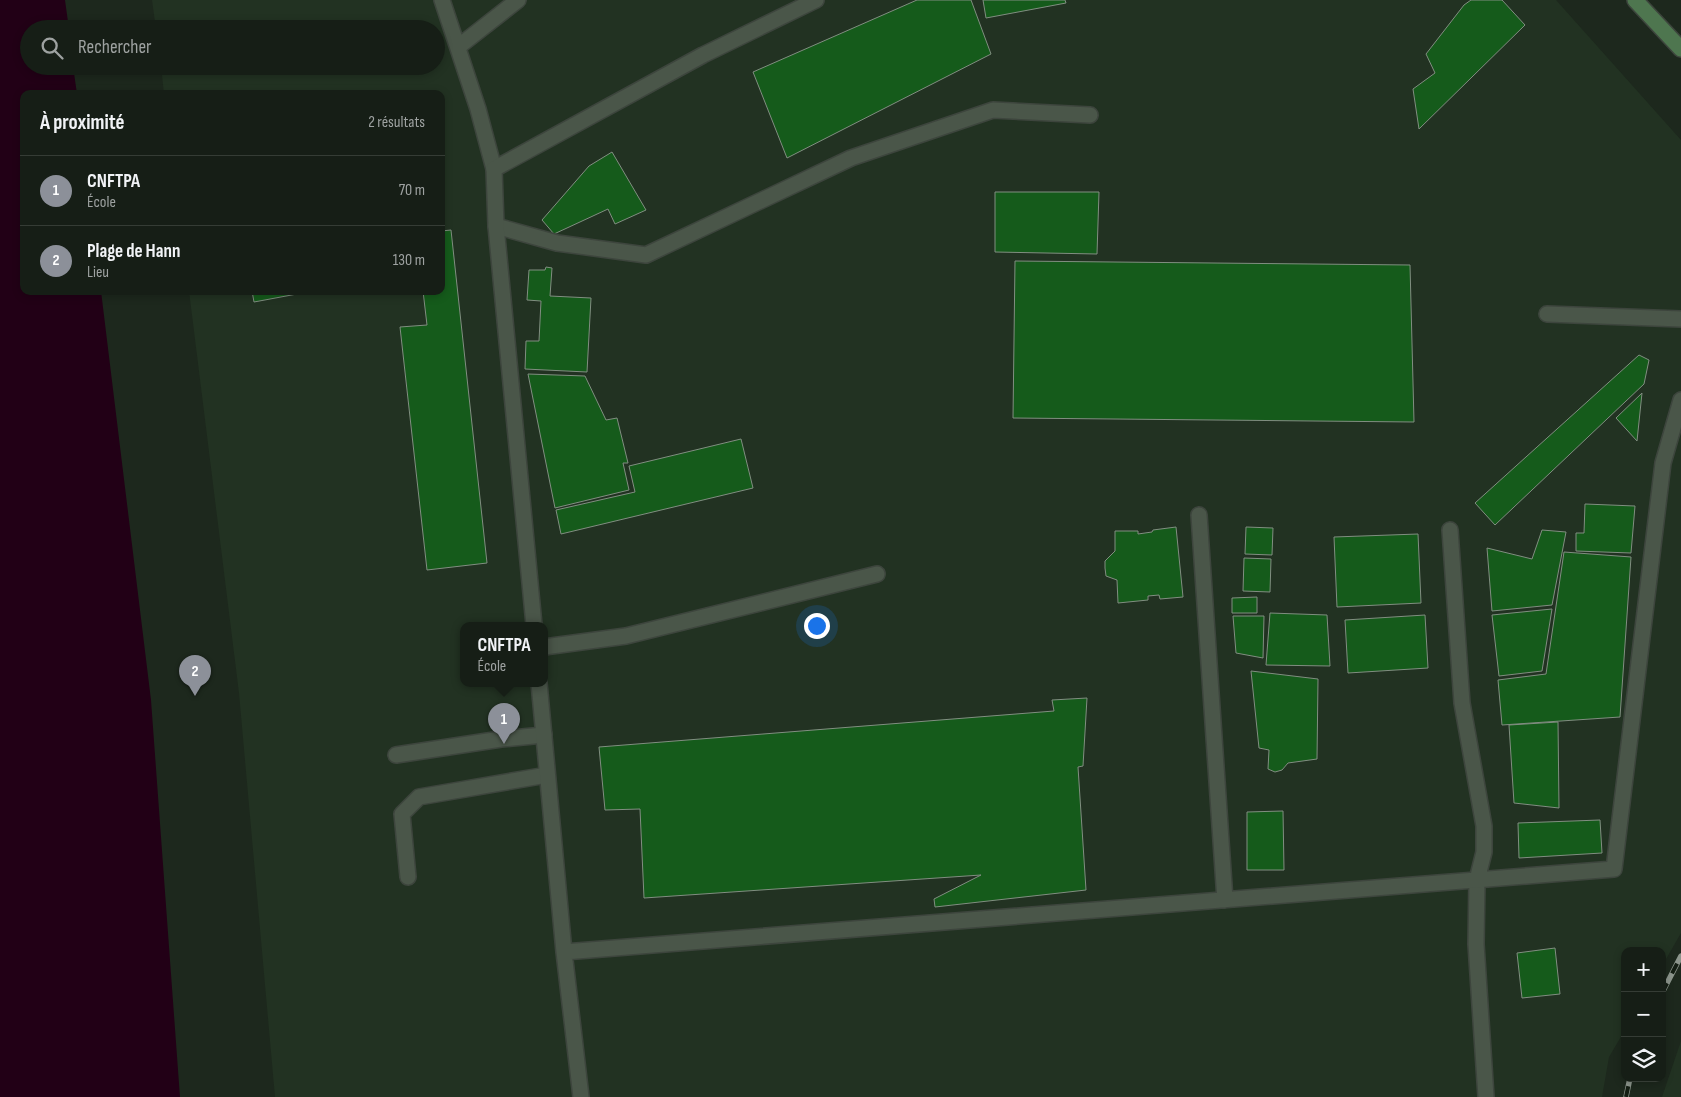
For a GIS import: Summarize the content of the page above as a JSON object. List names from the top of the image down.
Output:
{
  "page": {
    "search": "Rechercher",
    "heading": ["À proximité", "2 résultats"],
    "list": [
      {
        "mark": "1",
        "name": "CNFTPA",
        "note": "École",
        "value": "70 m"
      },
      {
        "mark": "2",
        "name": "Plage de Hann",
        "note": "Lieu",
        "value": "130 m"
      }
    ],
    "popup": ["CNFTPA", "École"],
    "pins": ["2", "1"],
    "map_buttons": ["+", "−"]
  }
}
